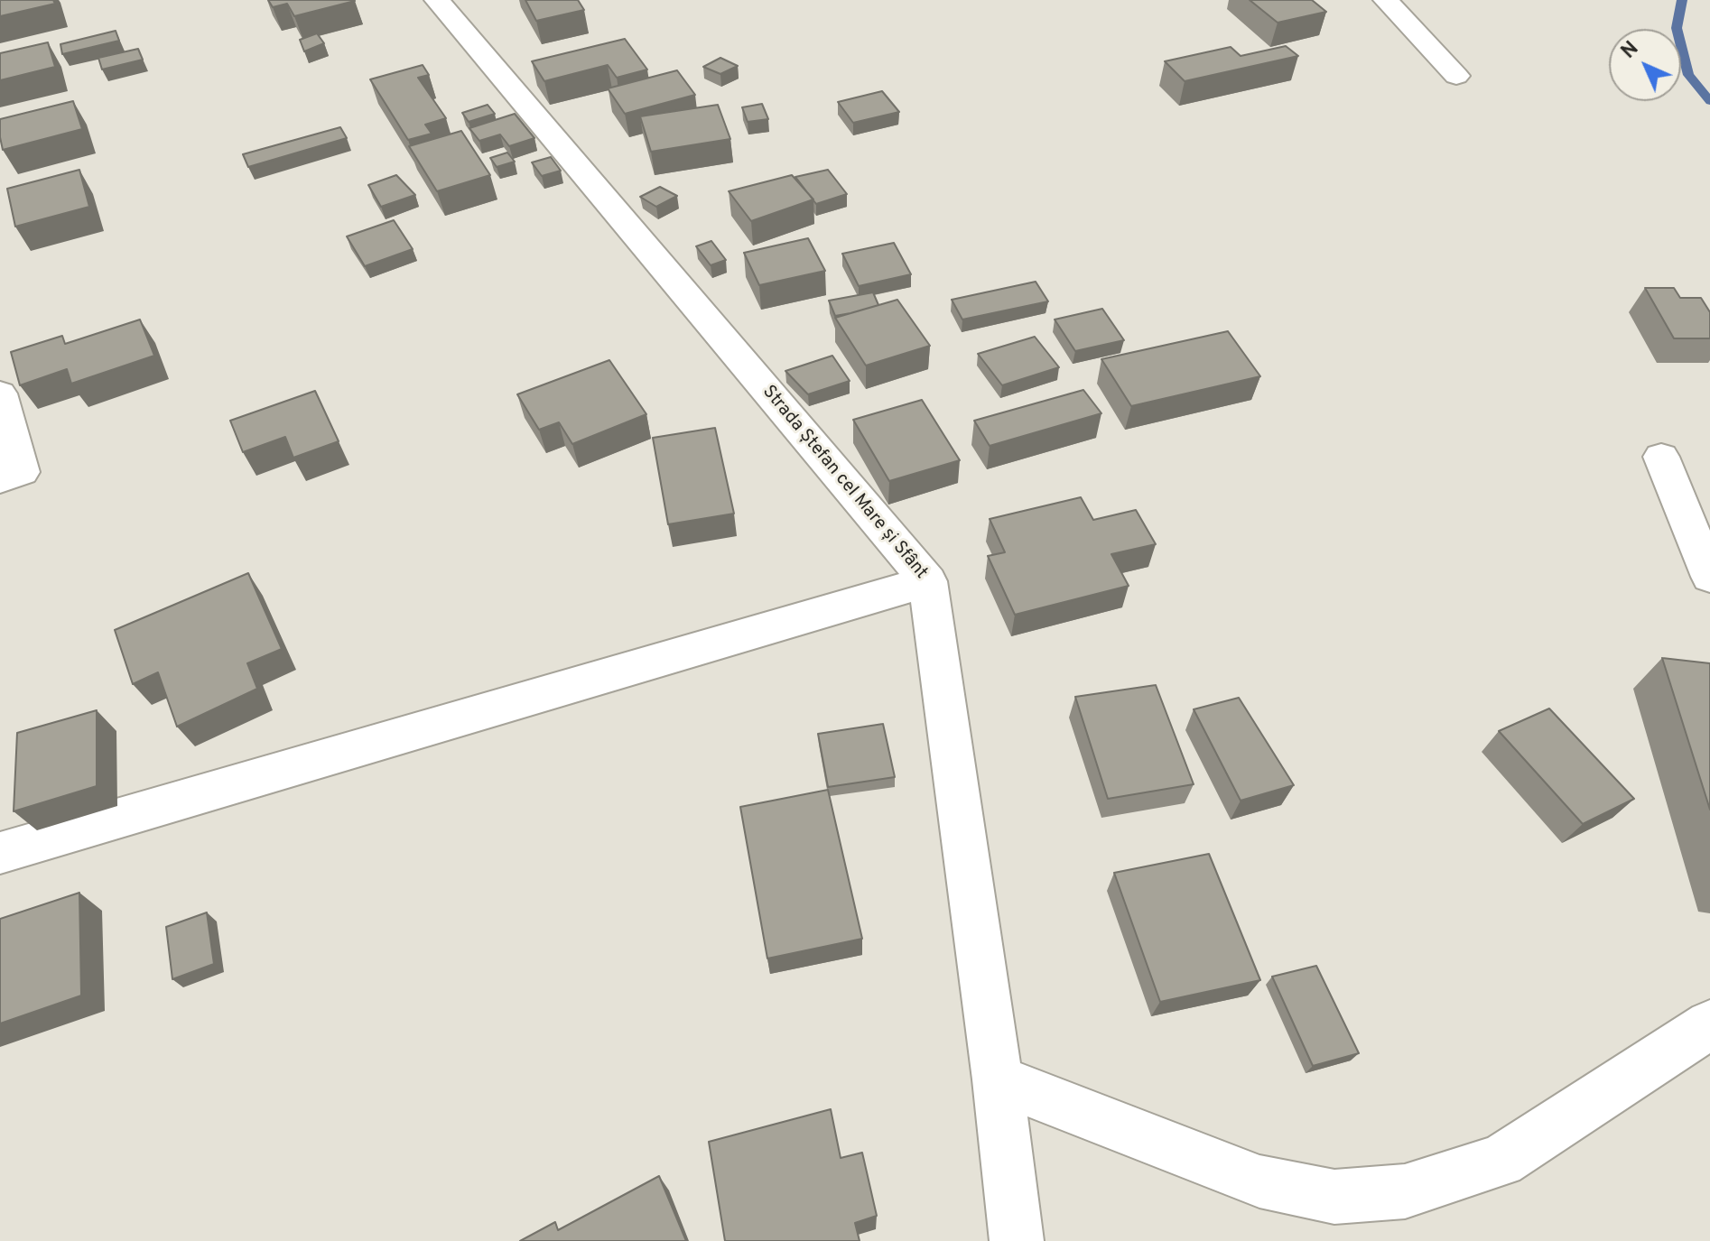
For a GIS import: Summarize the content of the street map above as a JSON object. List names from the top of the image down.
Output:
{
  "streets": {
    "street": ["Strada Ștefan cel Mare și Sfânt"]
  },
  "north": "top left"
}
